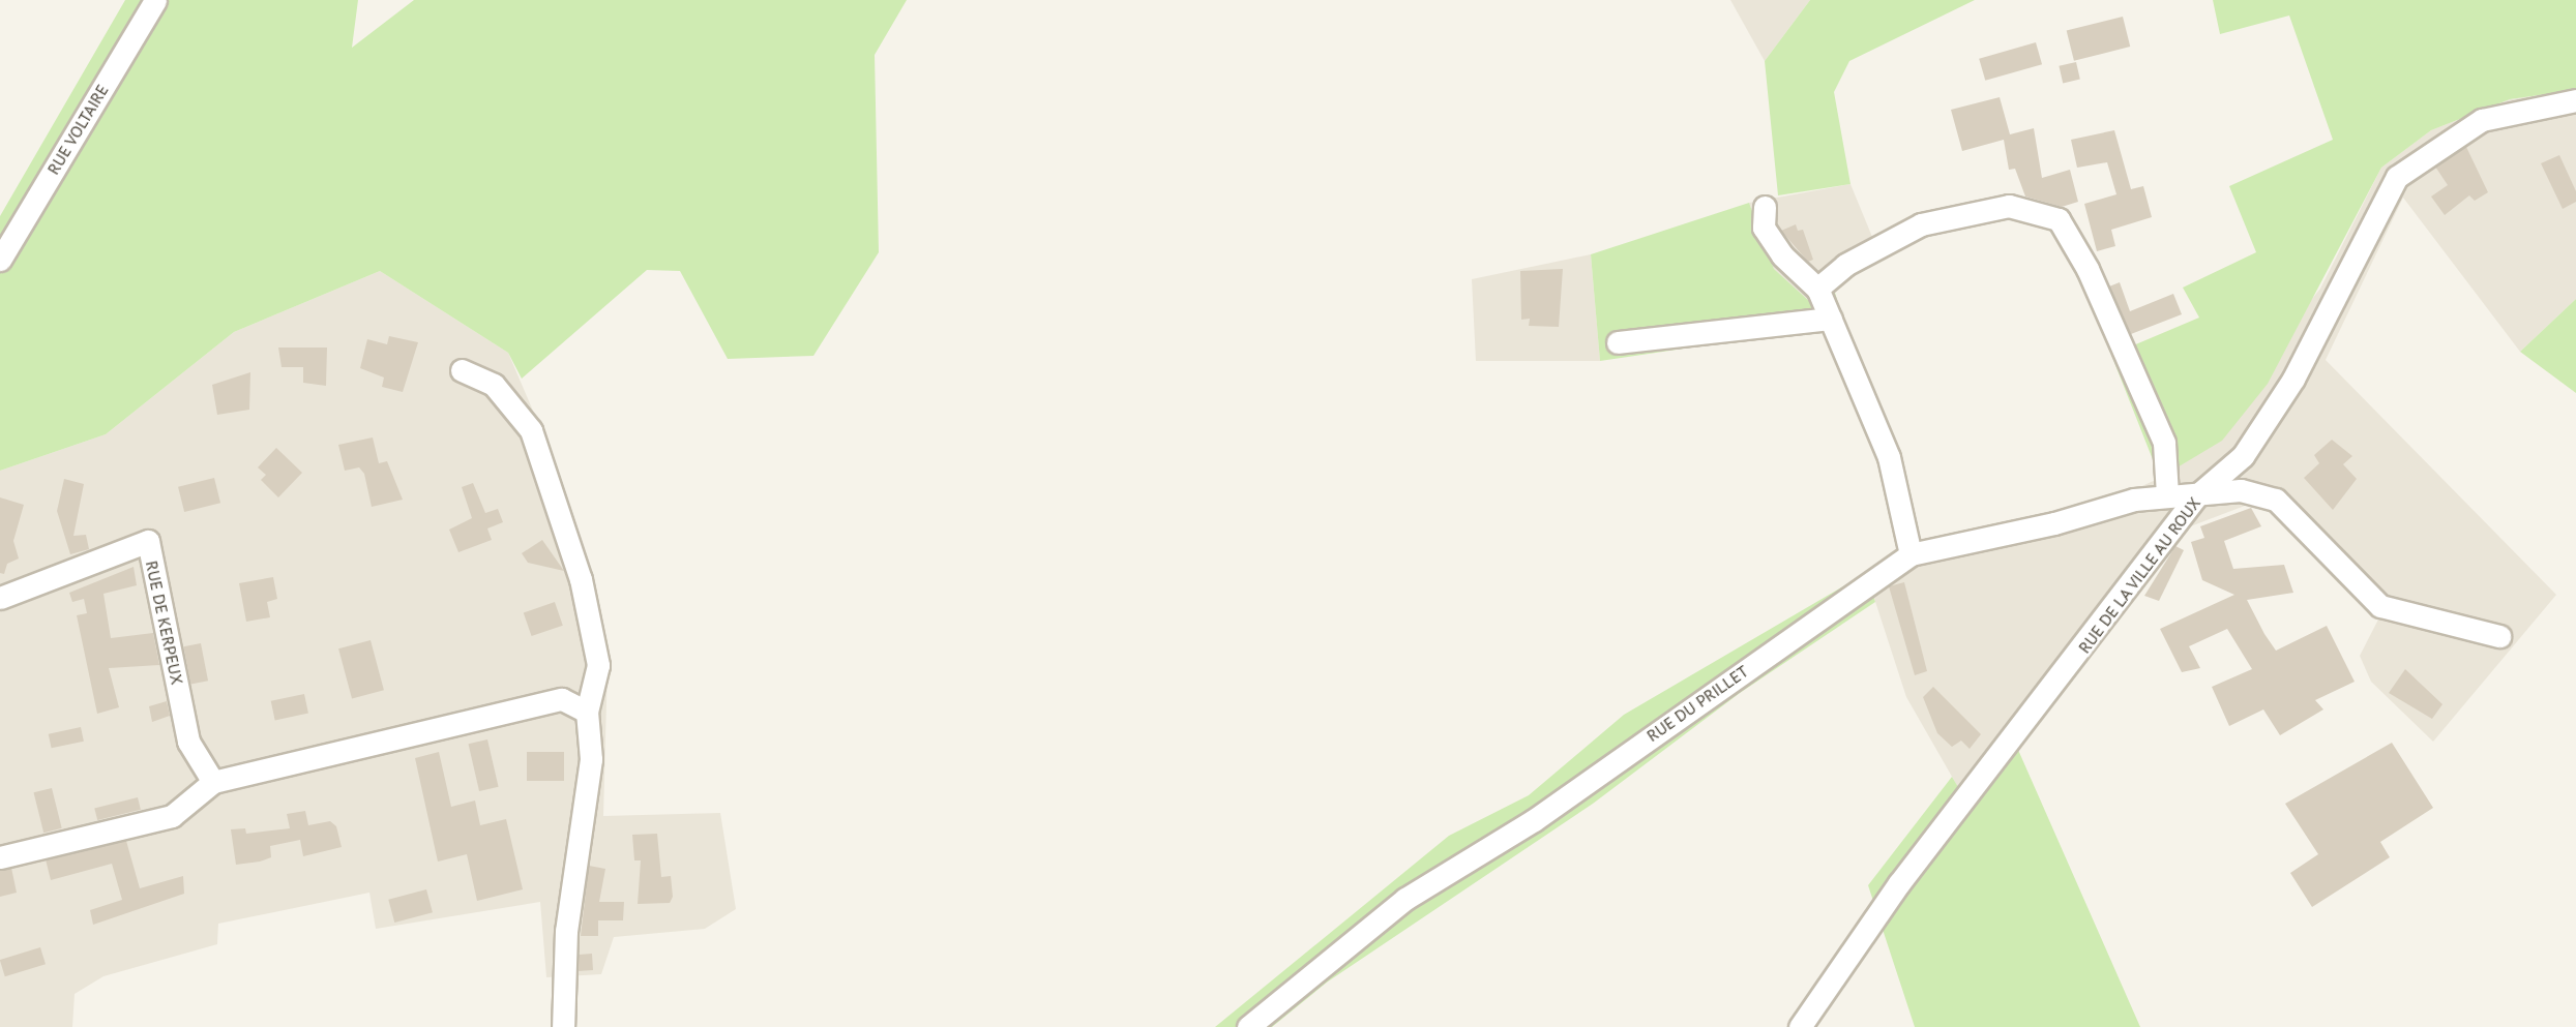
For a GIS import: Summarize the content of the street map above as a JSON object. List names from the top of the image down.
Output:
{
  "streets": {
    "street": [
      "RUE VOLTAIRE",
      "RUE DE LA VILLE AU ROUX",
      "RUE DE KERPEUX",
      "RUE DU PRILLET"
    ]
  },
  "crossings": [
    ["RUE DE LA VILLE AU ROUX", "RUE DU PRILLET"]
  ]
}
